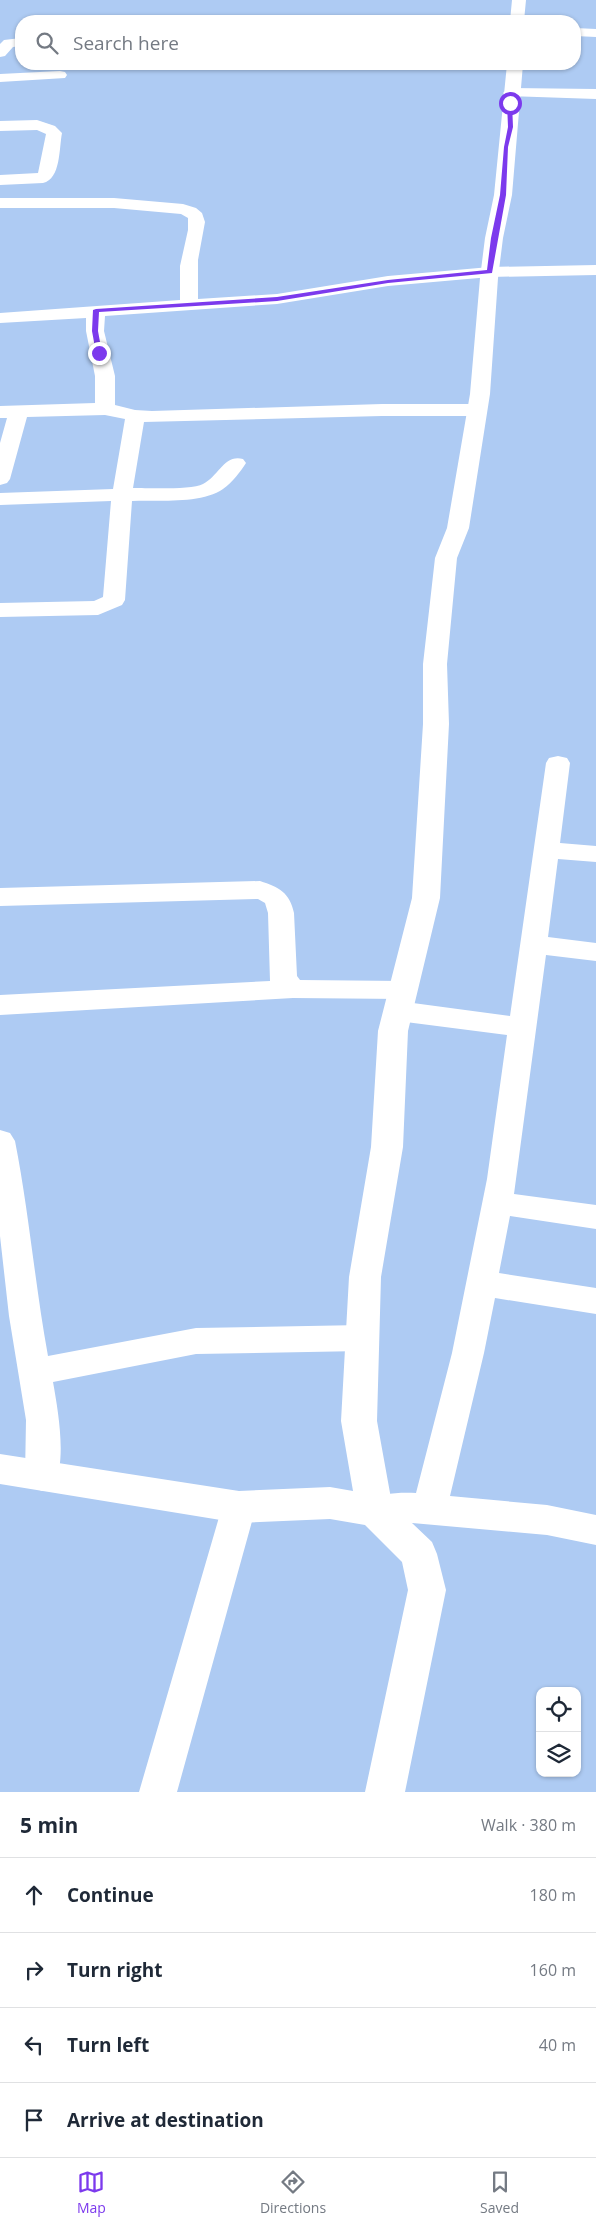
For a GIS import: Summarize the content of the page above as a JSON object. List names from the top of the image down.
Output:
{
  "page": {
    "search": "Search here",
    "heading": ["5 min", "Walk · 380 m"],
    "list": [
      ["Continue", "180 m"],
      ["Turn right", "160 m"],
      ["Turn left", "40 m"],
      "Arrive at destination"
    ],
    "nav": ["Map", "Directions", "Saved"]
  }
}
